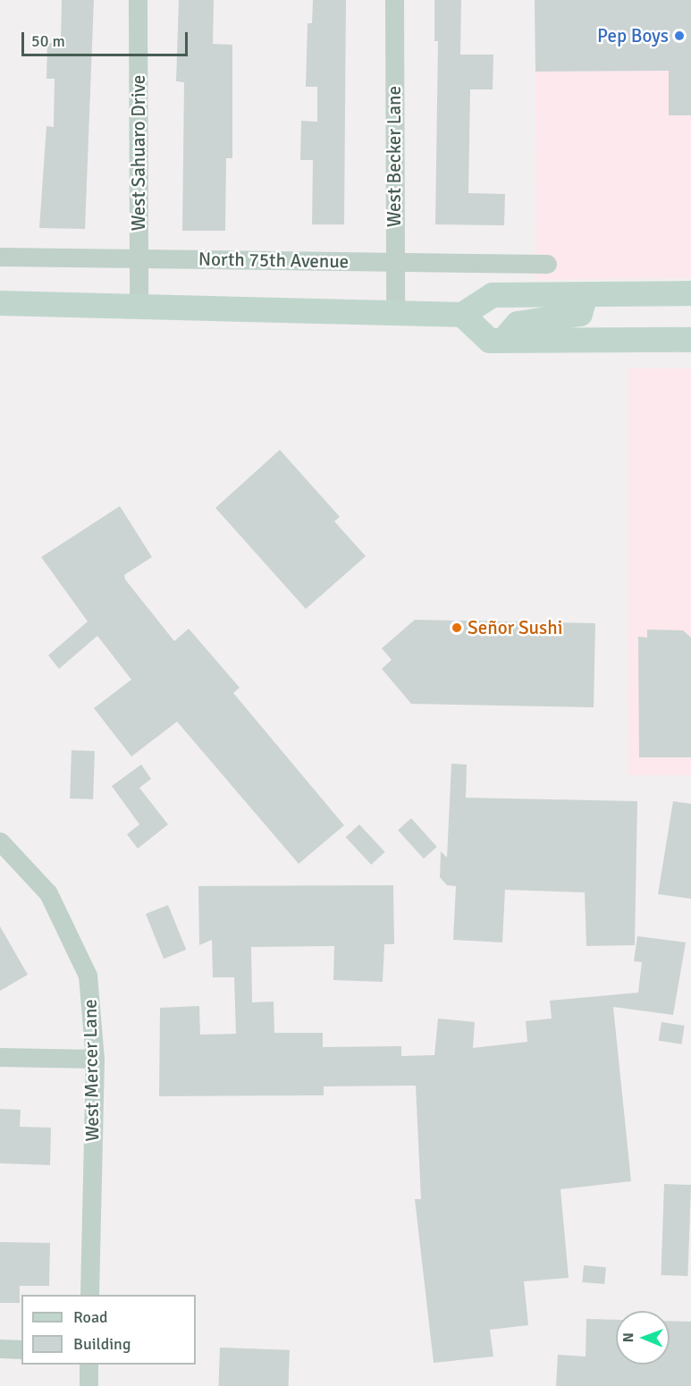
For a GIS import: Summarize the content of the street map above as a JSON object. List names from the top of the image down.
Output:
{
  "streets": {
    "street": [
      "West Sahuaro Drive",
      "West Becker Lane",
      "North 75th Avenue",
      "West Mercer Lane"
    ]
  },
  "crossings": [
    ["West Sahuaro Drive", "North 75th Avenue"],
    ["West Becker Lane", "North 75th Avenue"]
  ],
  "places": ["Pep Boys", "Señor Sushi"],
  "legend": ["Road", "Building"],
  "scale_bar": "50 m",
  "north": "left"
}
